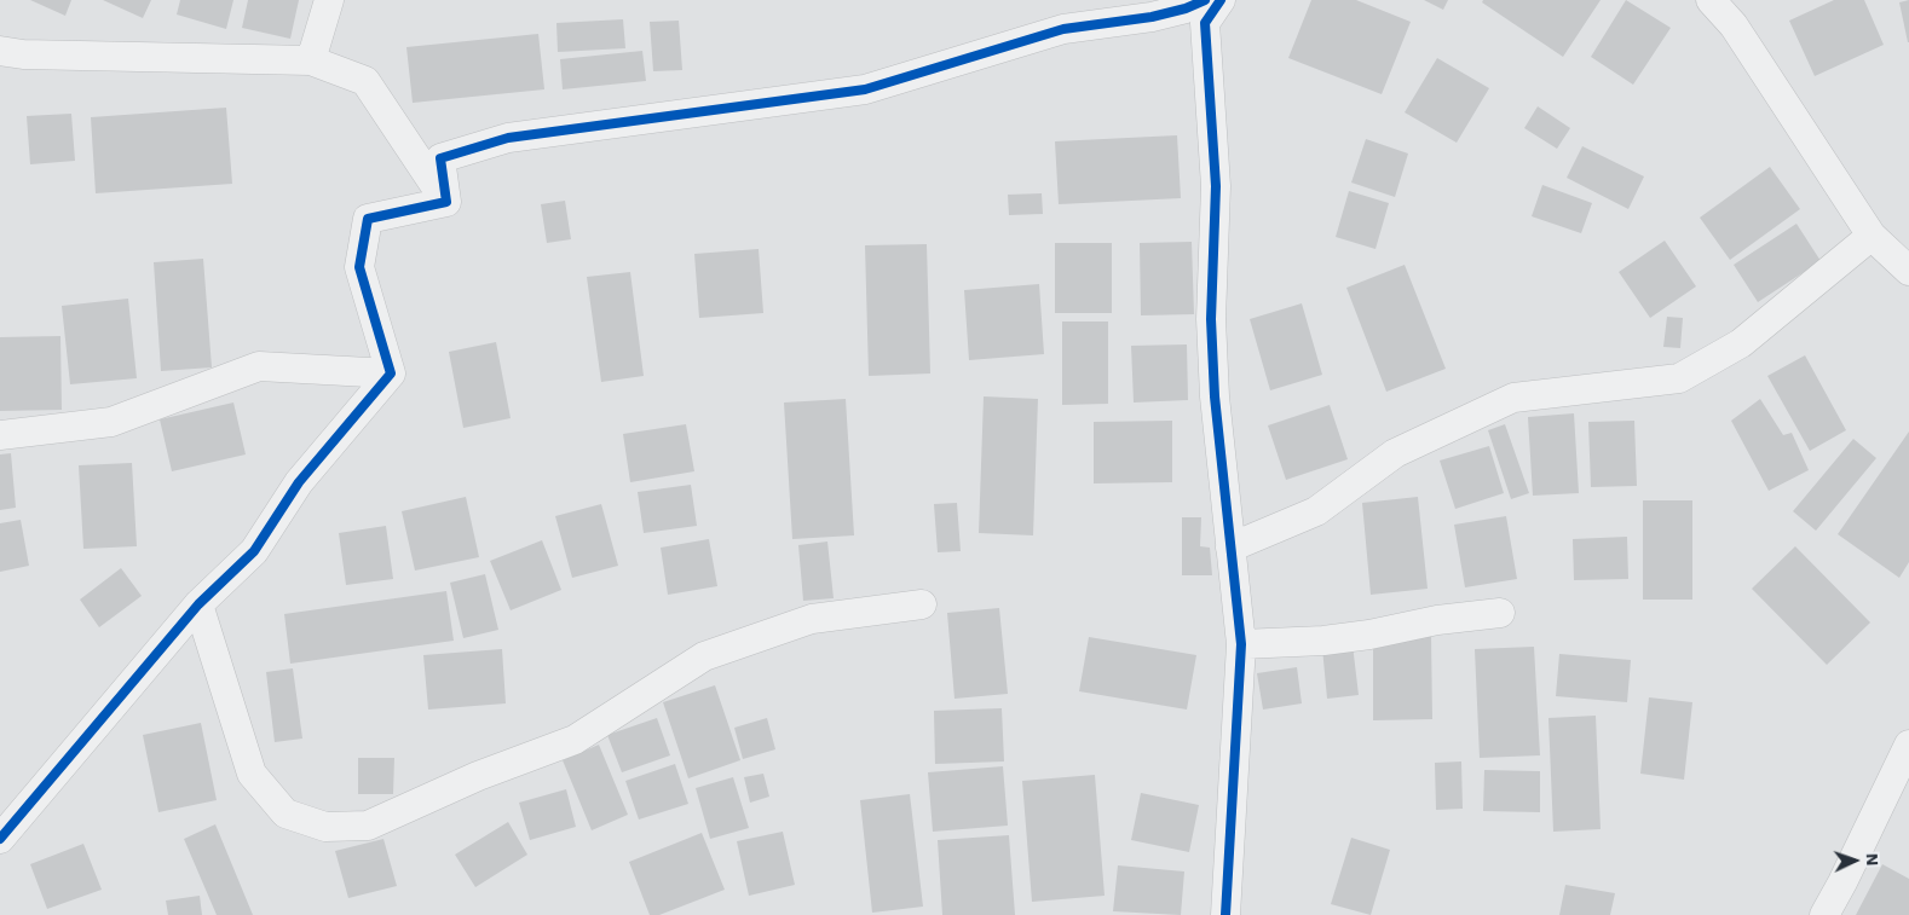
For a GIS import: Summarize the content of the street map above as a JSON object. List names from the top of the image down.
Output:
{
  "north": "right"
}
